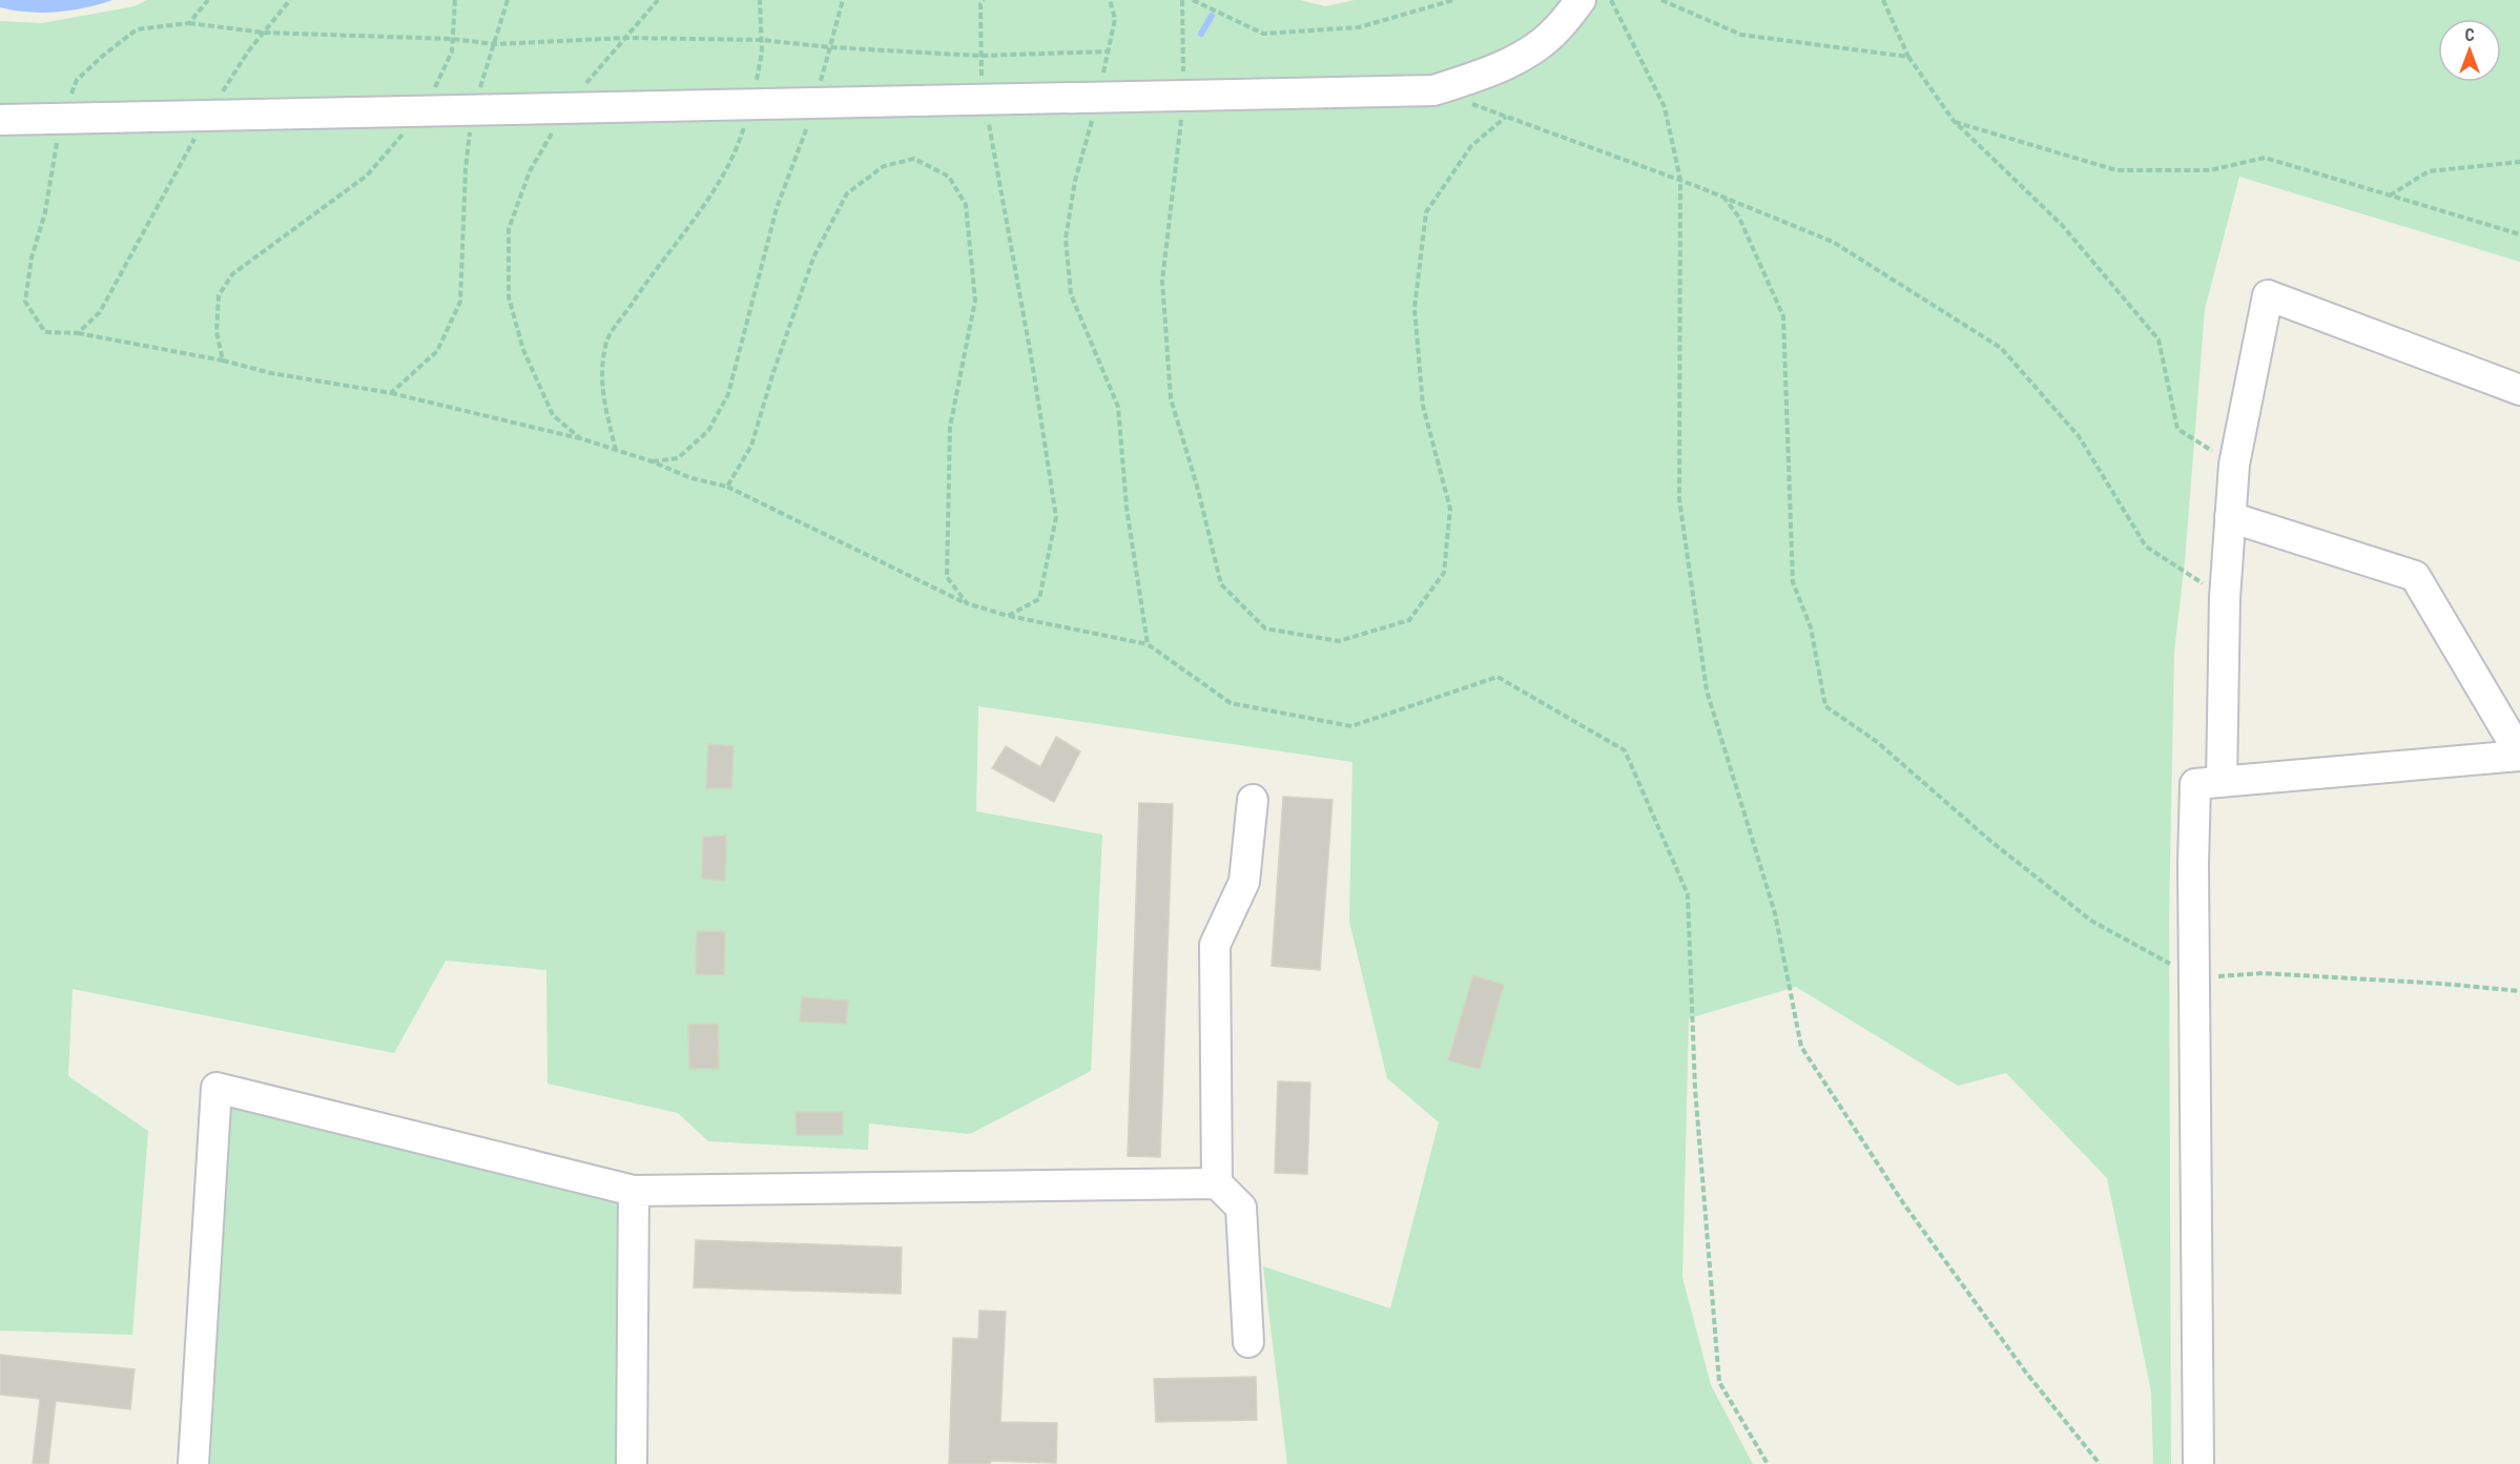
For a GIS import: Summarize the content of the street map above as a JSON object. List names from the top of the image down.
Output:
{
  "north": "top"
}
